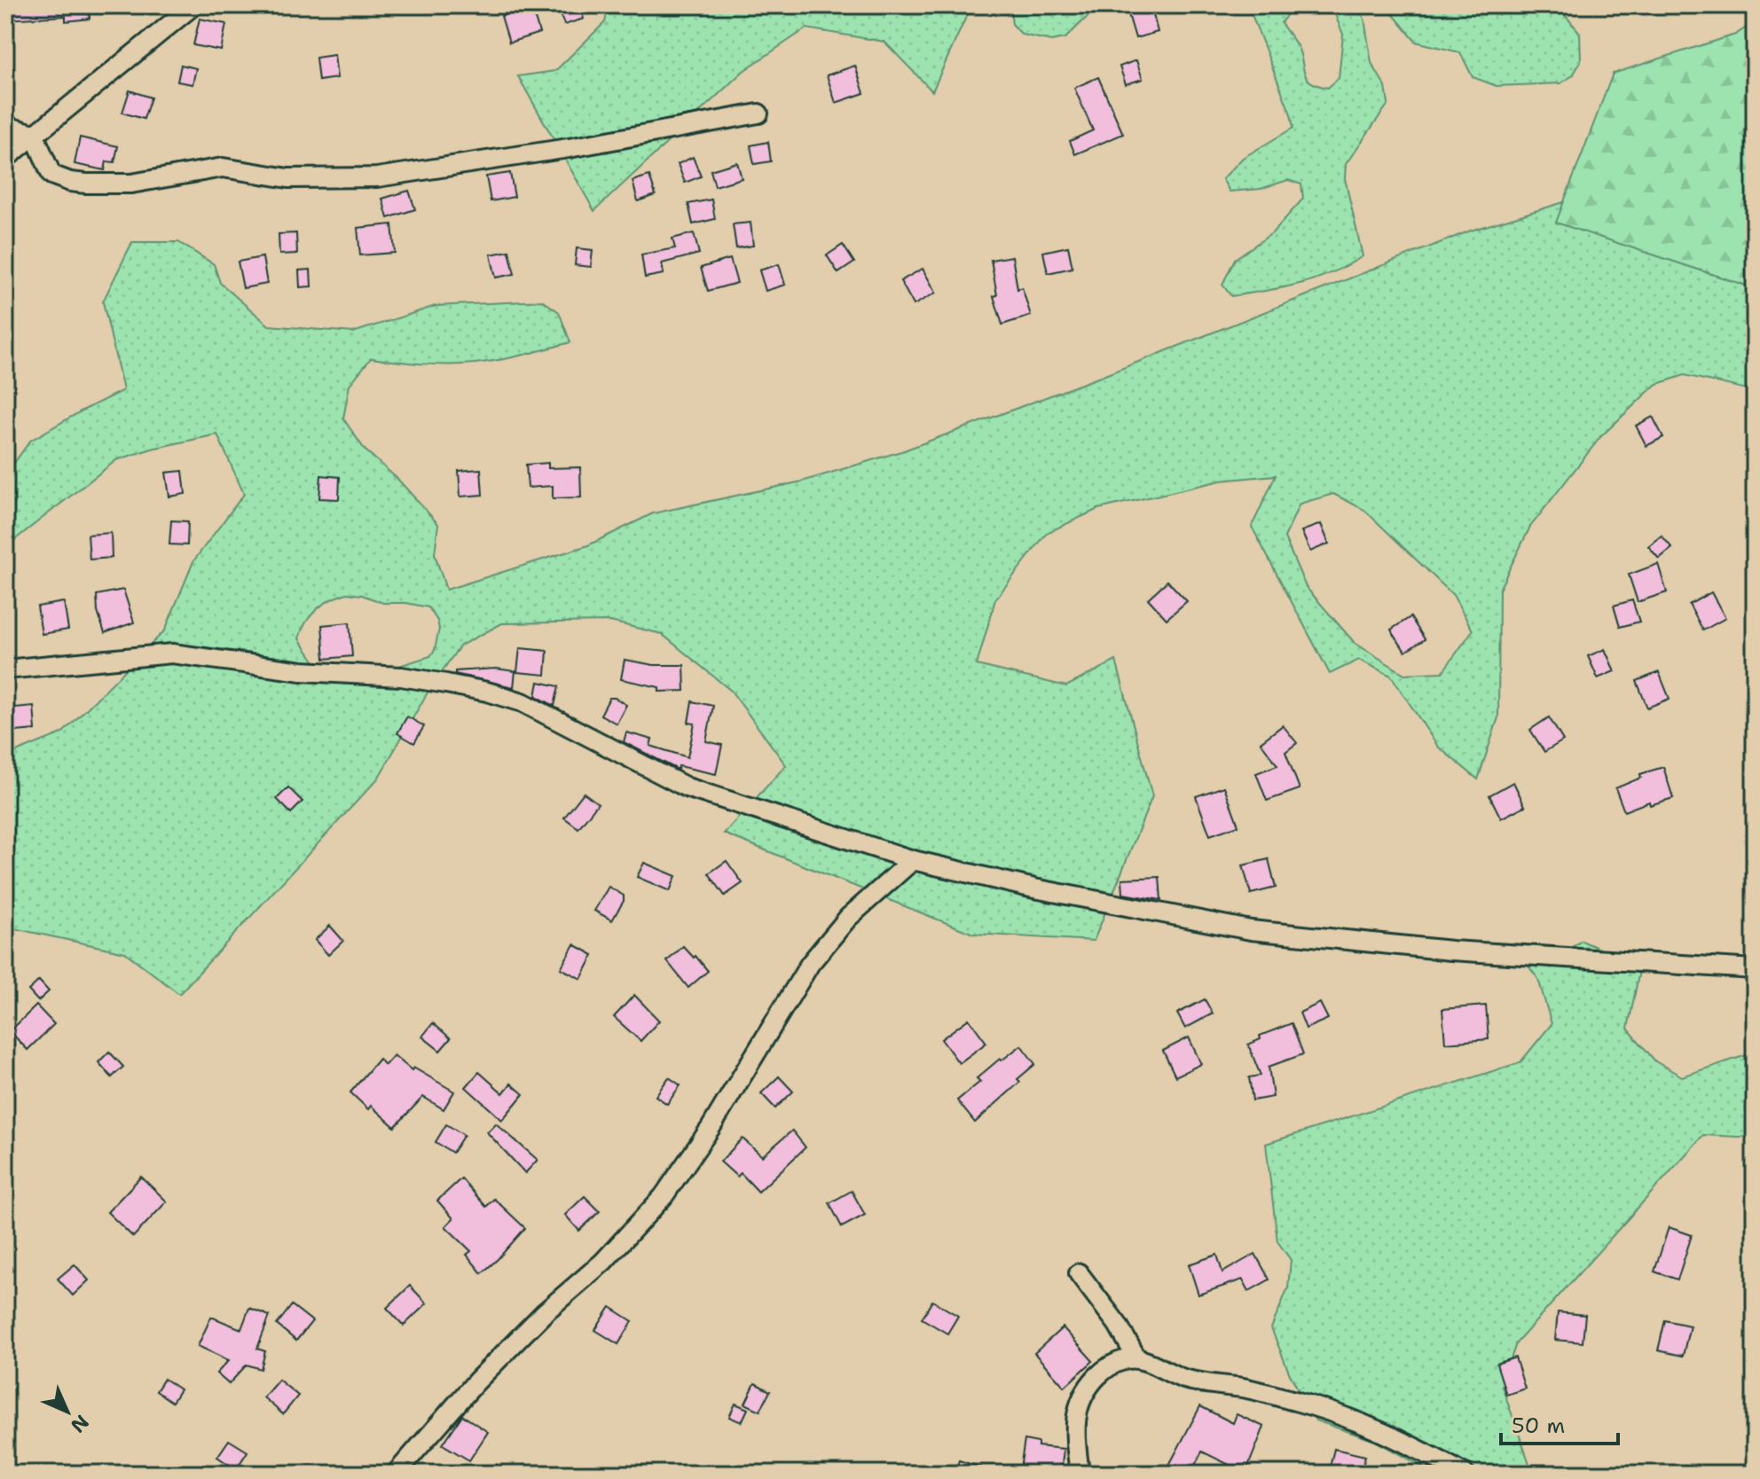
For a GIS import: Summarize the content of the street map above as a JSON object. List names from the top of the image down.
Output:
{
  "scale_bar": "50 m",
  "north": "bottom right"
}
